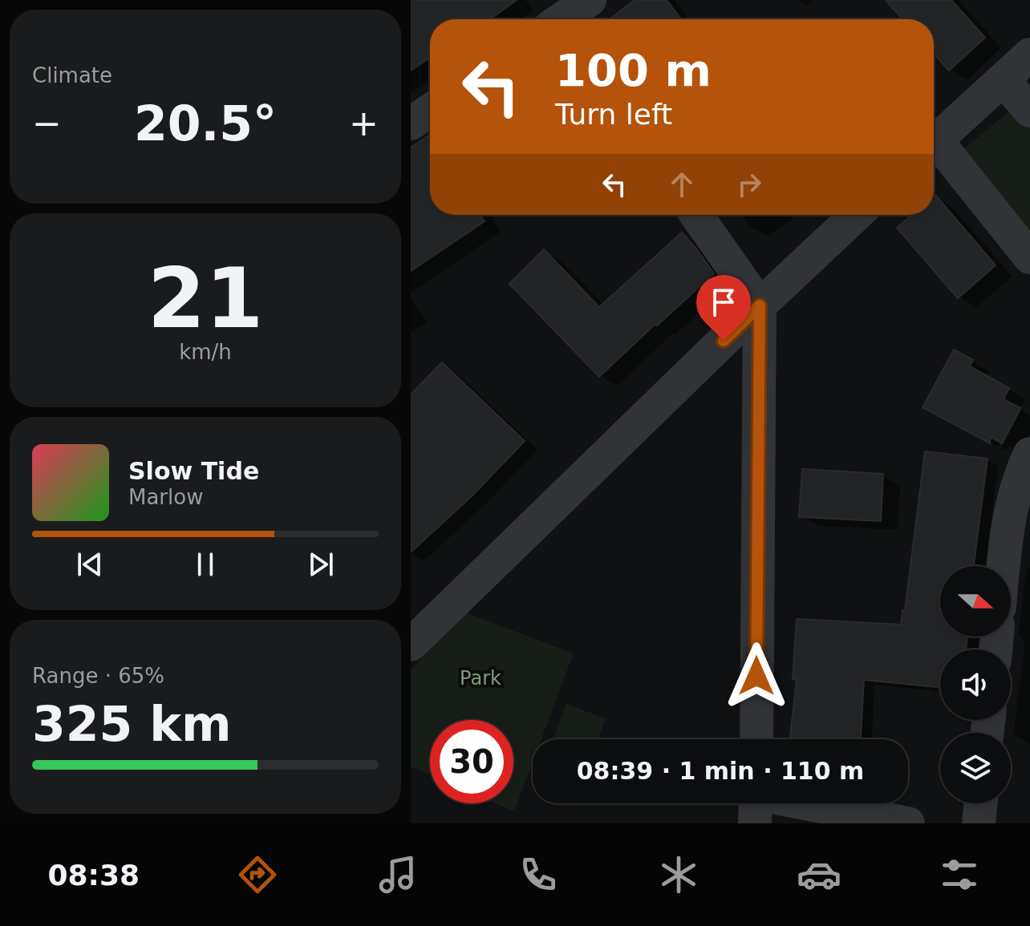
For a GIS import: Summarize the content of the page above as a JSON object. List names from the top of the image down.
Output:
{
  "parks": ["Park"],
  "north": "right",
  "page": {
    "tile": [
      "Climate",
      ["21", "km/h"],
      ["Range · 65%", "325 km"]
    ],
    "turn": ["100 m", "Turn left"],
    "heat": ["−", "20.5°", "+"],
    "song": ["Slow Tide", "Marlow"],
    "limit": "30",
    "trip": "08:39 · 1 min · 110 m",
    "tabs": "08:38"
  }
}
